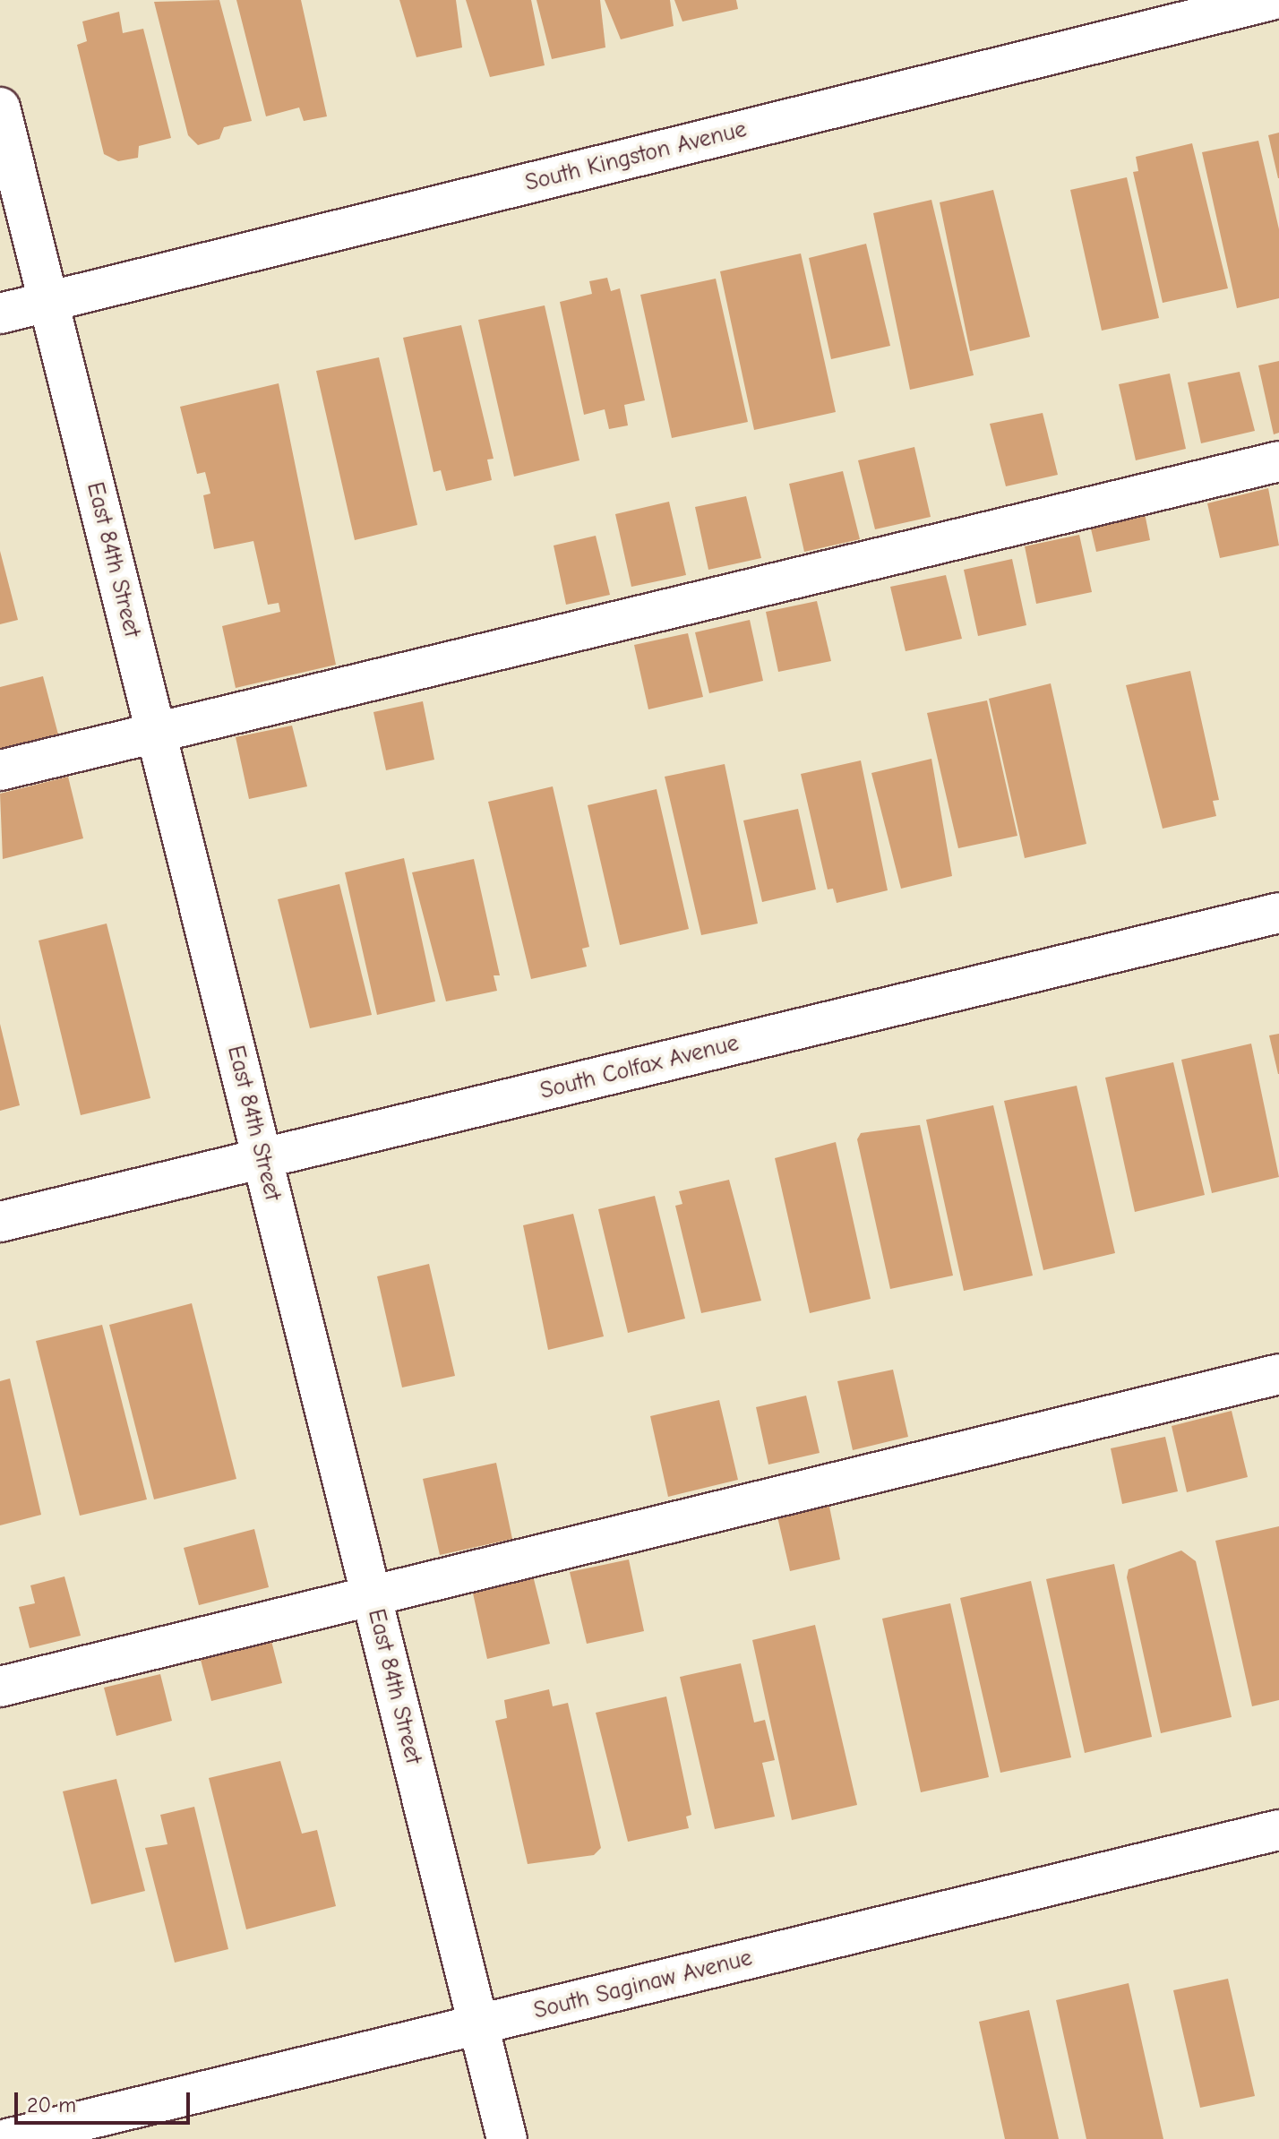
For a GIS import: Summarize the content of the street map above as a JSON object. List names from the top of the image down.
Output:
{
  "streets": {
    "street": [
      "South Kingston Avenue",
      "East 84th Street",
      "South Colfax Avenue",
      "South Saginaw Avenue"
    ]
  },
  "crossings": [
    ["South Kingston Avenue", "East 84th Street"],
    ["East 84th Street", "South Colfax Avenue"],
    ["East 84th Street", "South Saginaw Avenue"]
  ],
  "scale_bar": "20 m"
}
